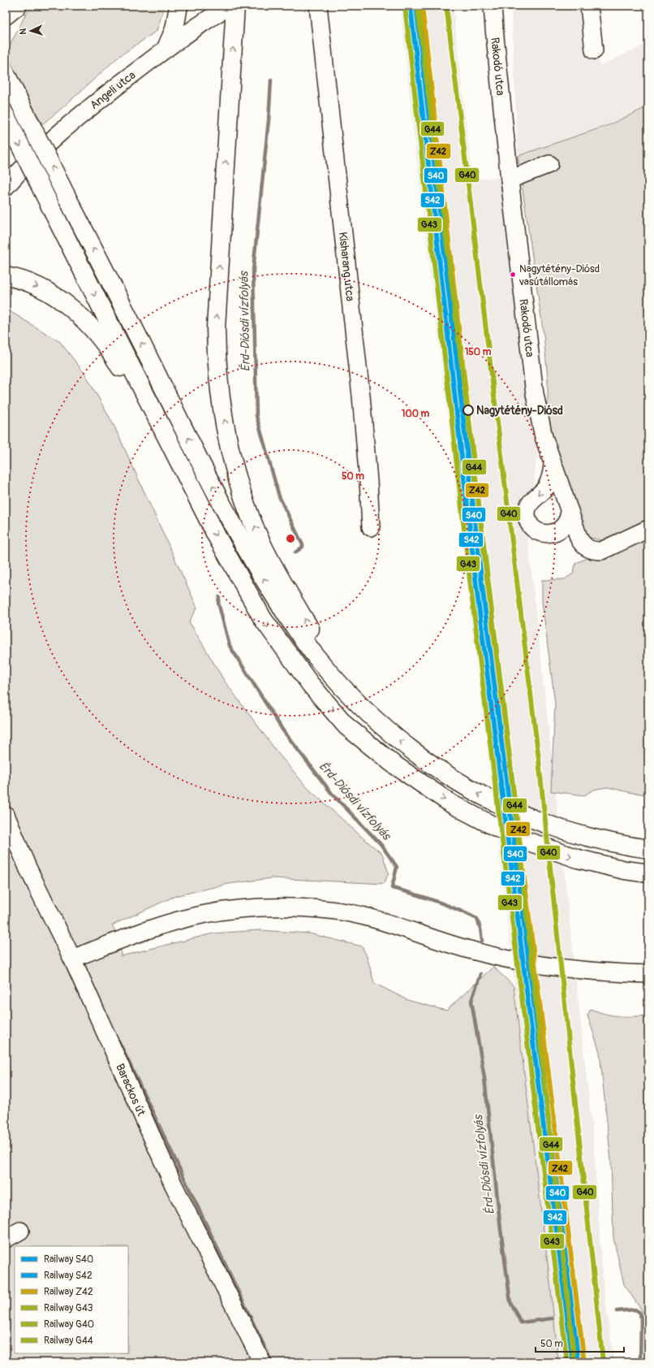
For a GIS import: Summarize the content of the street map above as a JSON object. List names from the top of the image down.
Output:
{
  "streets": {
    "street": [
      "Rakodó utca",
      "Angeli utca",
      "Kisharang utca",
      "Barackos út"
    ]
  },
  "water": ["Érd-Diósdi vízfolyás"],
  "places": ["Nagytétény-Diósd vasútállomás", "Nagytétény-Diósd"],
  "lines": [
    "rail line S40",
    "rail line Z42",
    "rail line G40",
    "rail line S42",
    "rail line G43",
    "rail line G44"
  ],
  "legend": [
    "Railway S40",
    "Railway S42",
    "Railway Z42",
    "Railway G43",
    "Railway G40",
    "Railway G44"
  ],
  "scale_bar": "50 m",
  "north": "left",
  "rings": ["150 m", "100 m", "50 m"]
}
